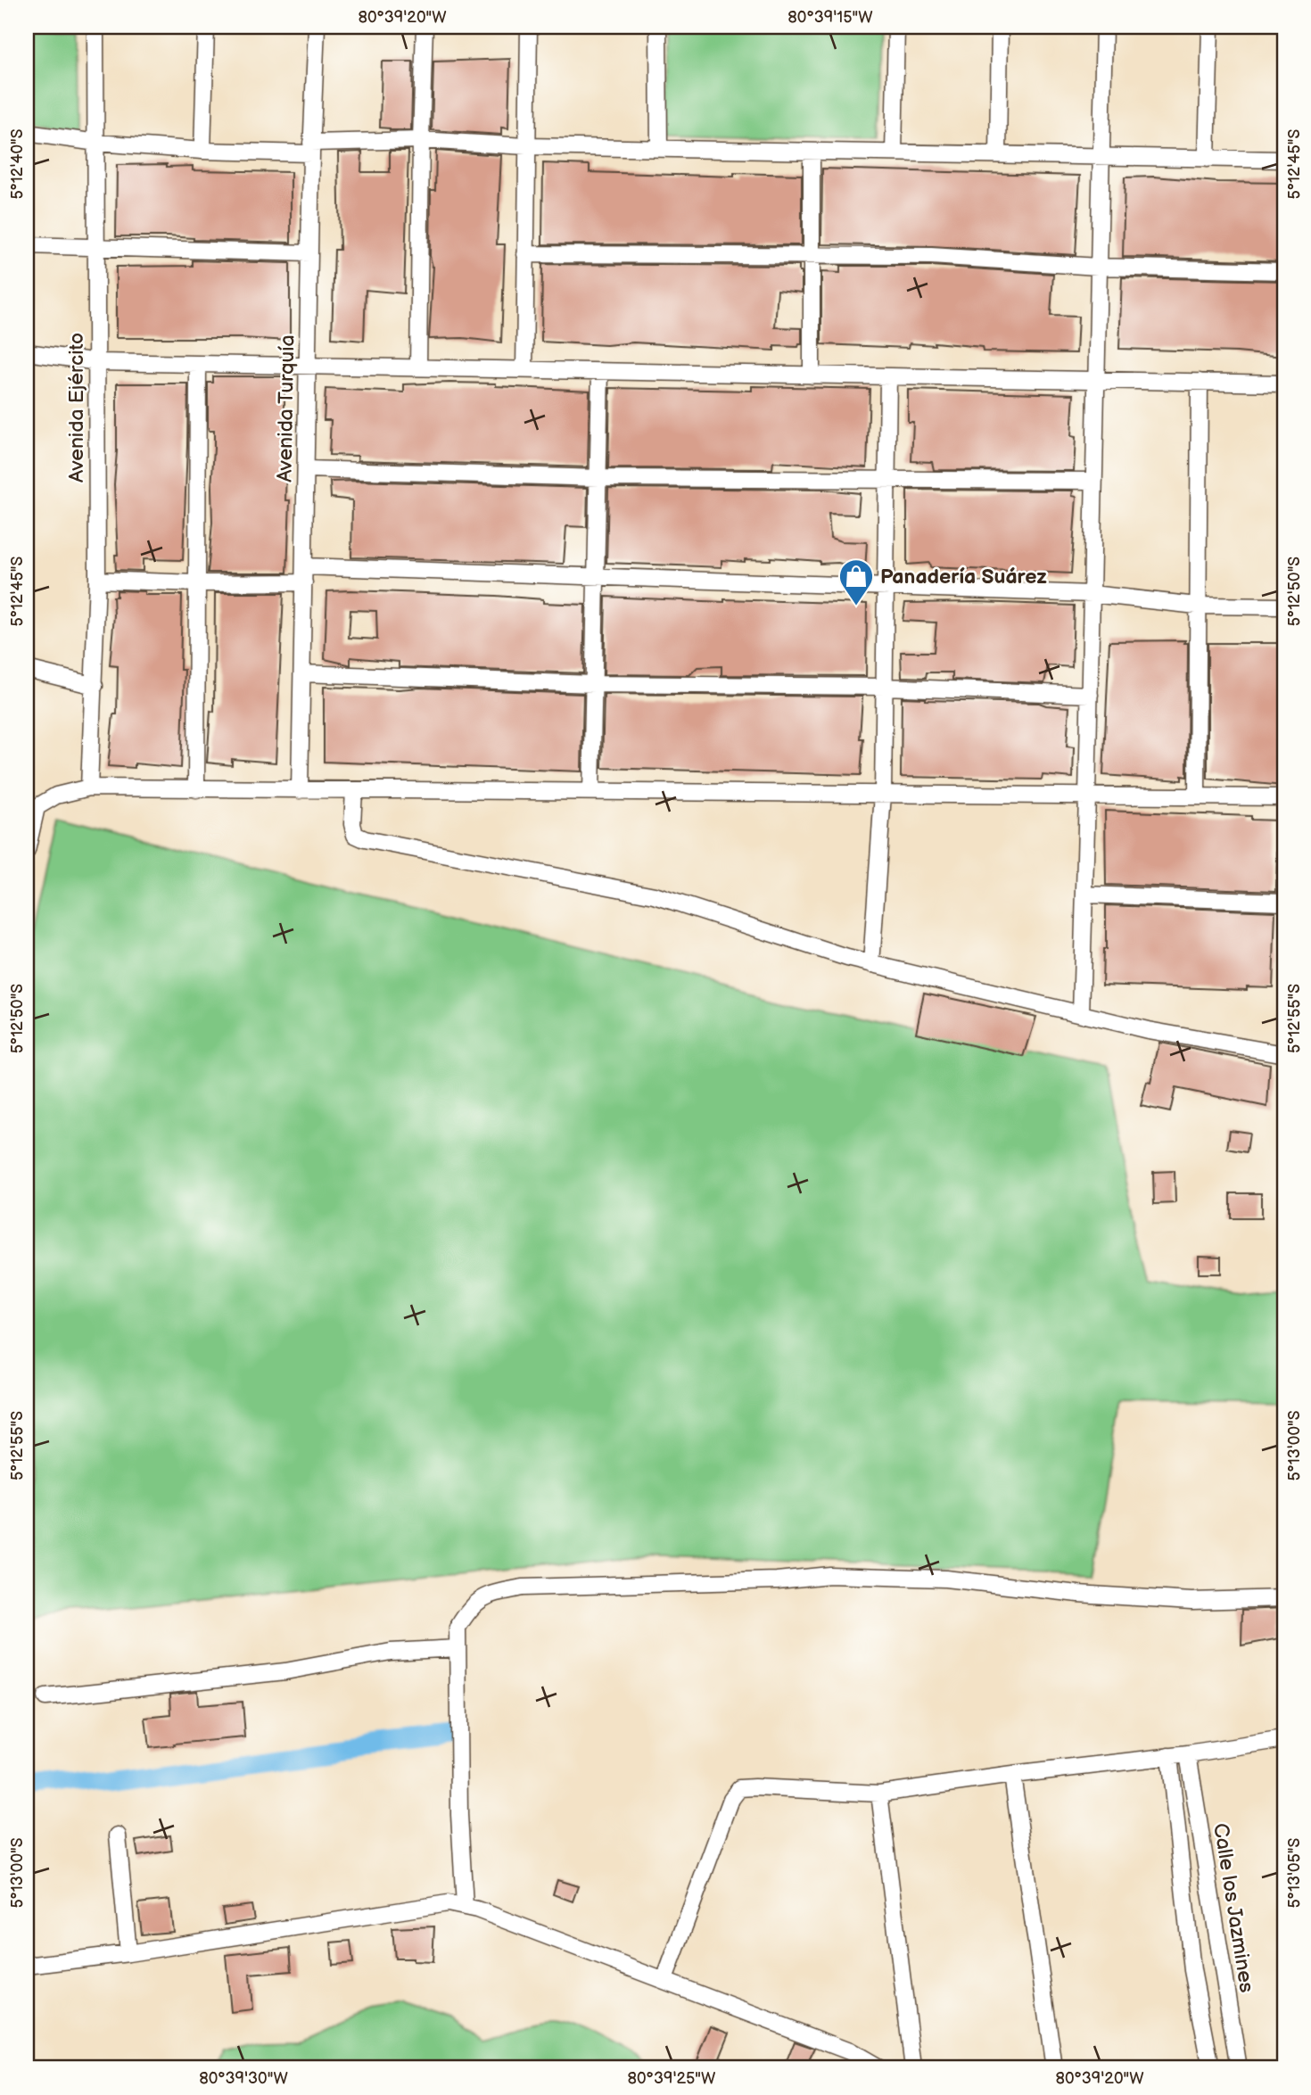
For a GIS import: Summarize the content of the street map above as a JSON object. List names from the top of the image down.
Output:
{
  "streets": {
    "street": ["Avenida Ejército", "Avenida Turquía", "Calle los Jazmines"]
  },
  "places": {
    "shop": ["Panadería Suárez"]
  },
  "coordinates": [
    "80°39'20\"W",
    "80°39'15\"W",
    "5°12'45\"S",
    "5°12'40\"S",
    "5°12'50\"S",
    "5°12'55\"S",
    "5°13'00\"S",
    "5°13'05\"S",
    "80°39'30\"W",
    "80°39'25\"W"
  ]
}
